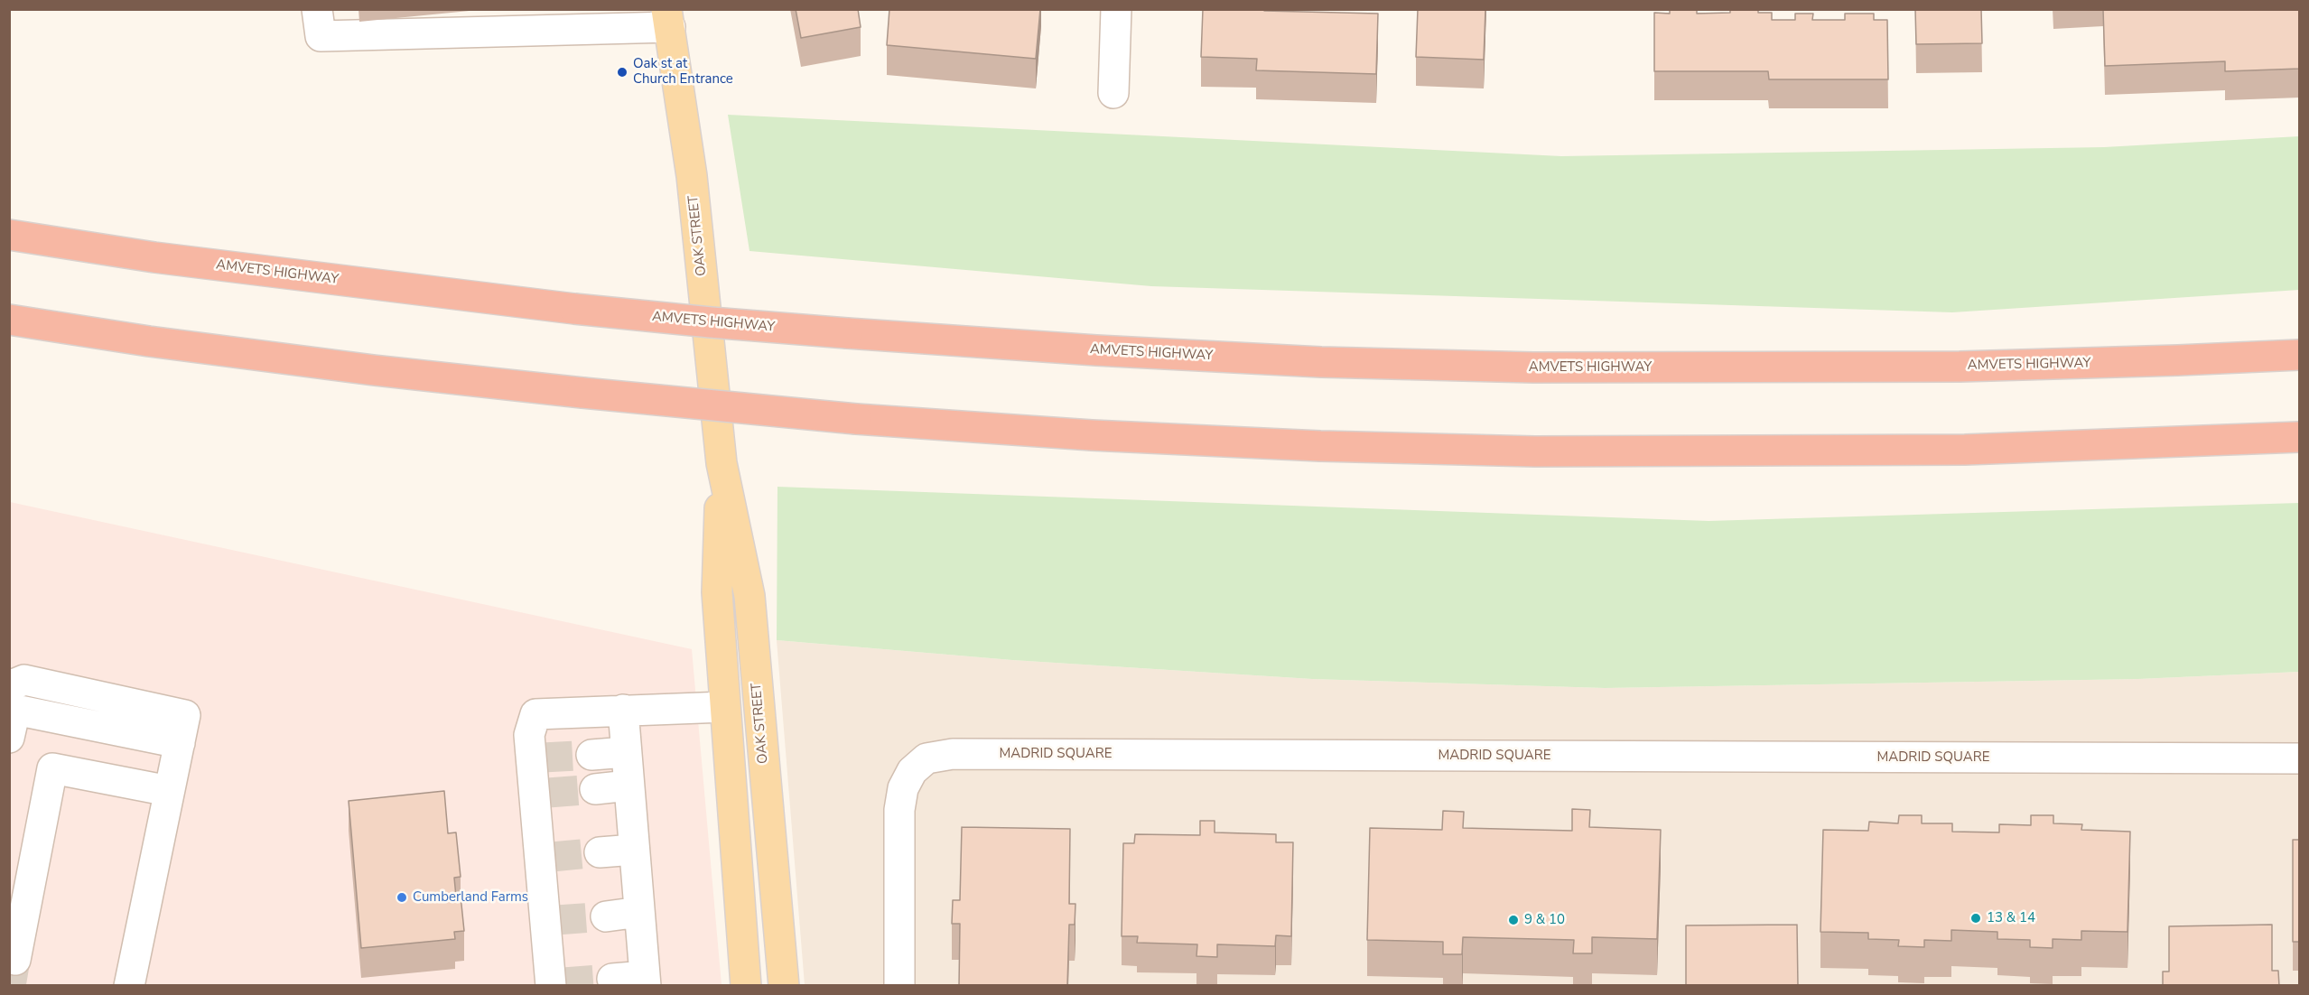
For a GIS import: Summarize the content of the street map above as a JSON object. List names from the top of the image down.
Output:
{
  "streets": {
    "highway": ["AMVETS HIGHWAY"],
    "main road": ["OAK STREET"],
    "street": ["MADRID SQUARE"]
  },
  "places": [
    "Oak st at Church Entrance",
    "Cumberland Farms",
    "13 & 14",
    "9 & 10"
  ]
}
